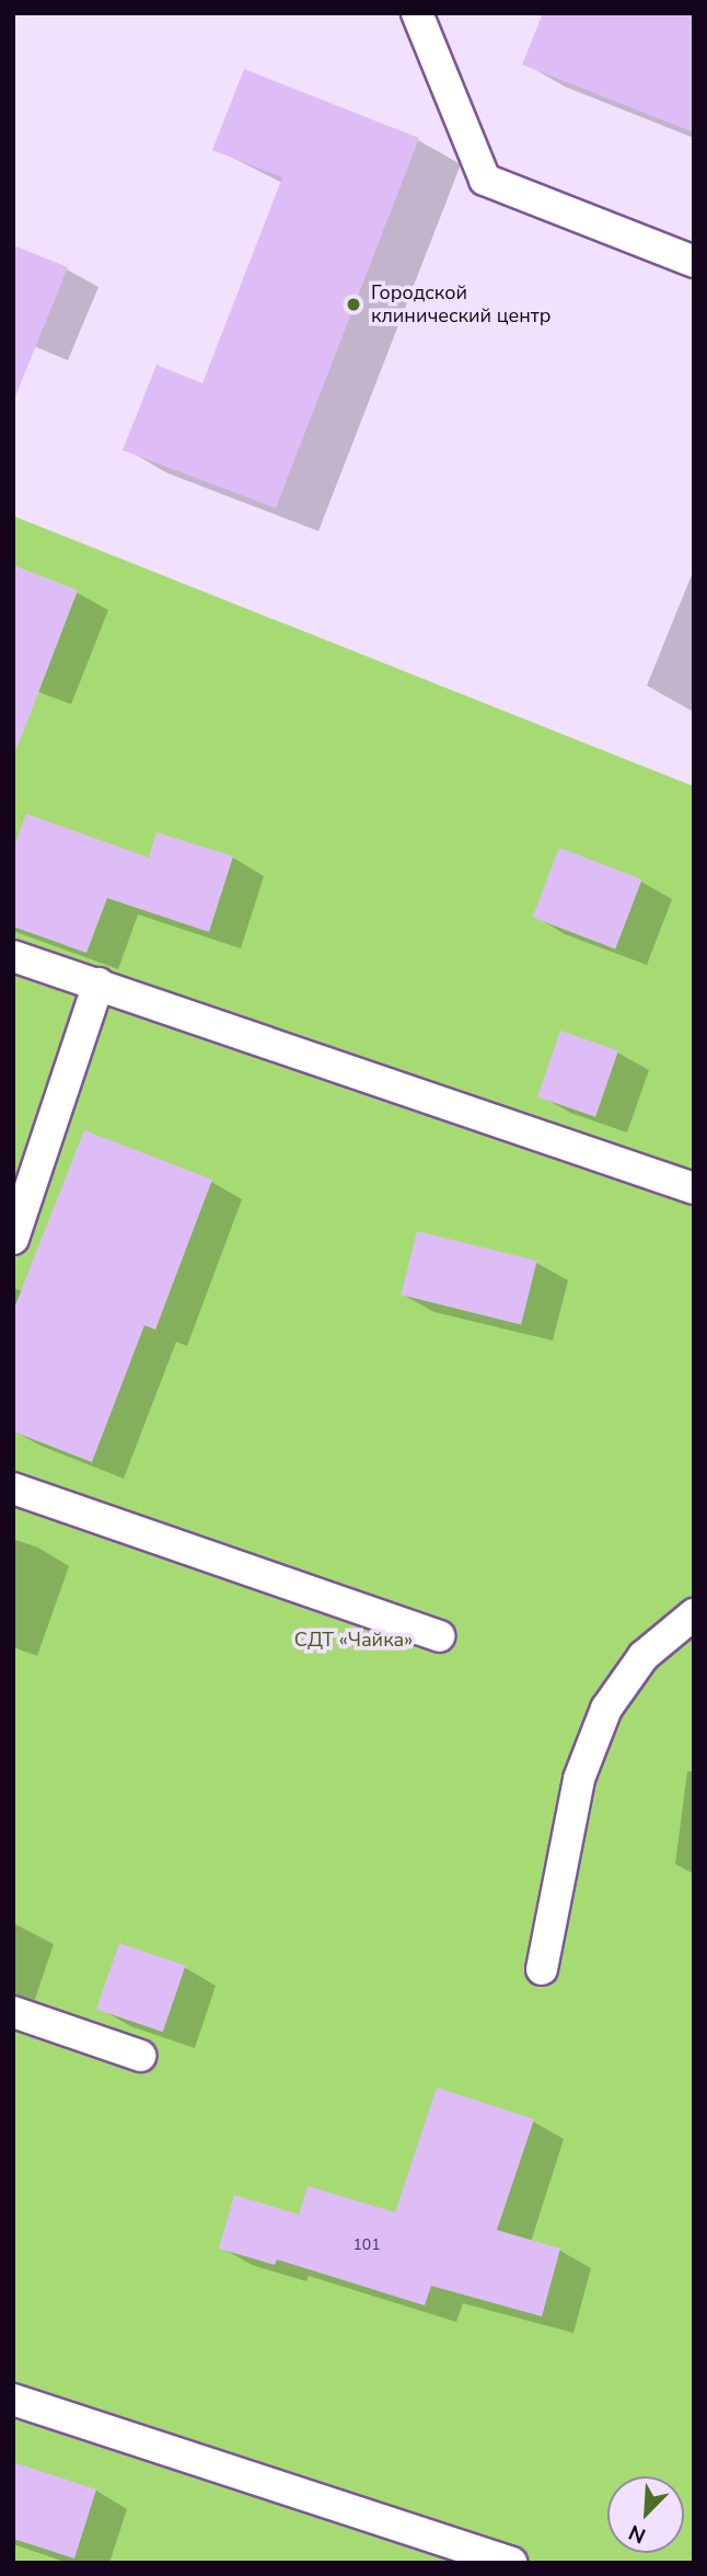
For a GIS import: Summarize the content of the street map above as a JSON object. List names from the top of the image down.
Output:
{
  "parks": ["СДТ «Чайка»"],
  "places": ["Городской клинический центр"],
  "house_numbers": ["101"],
  "north": "bottom left"
}
